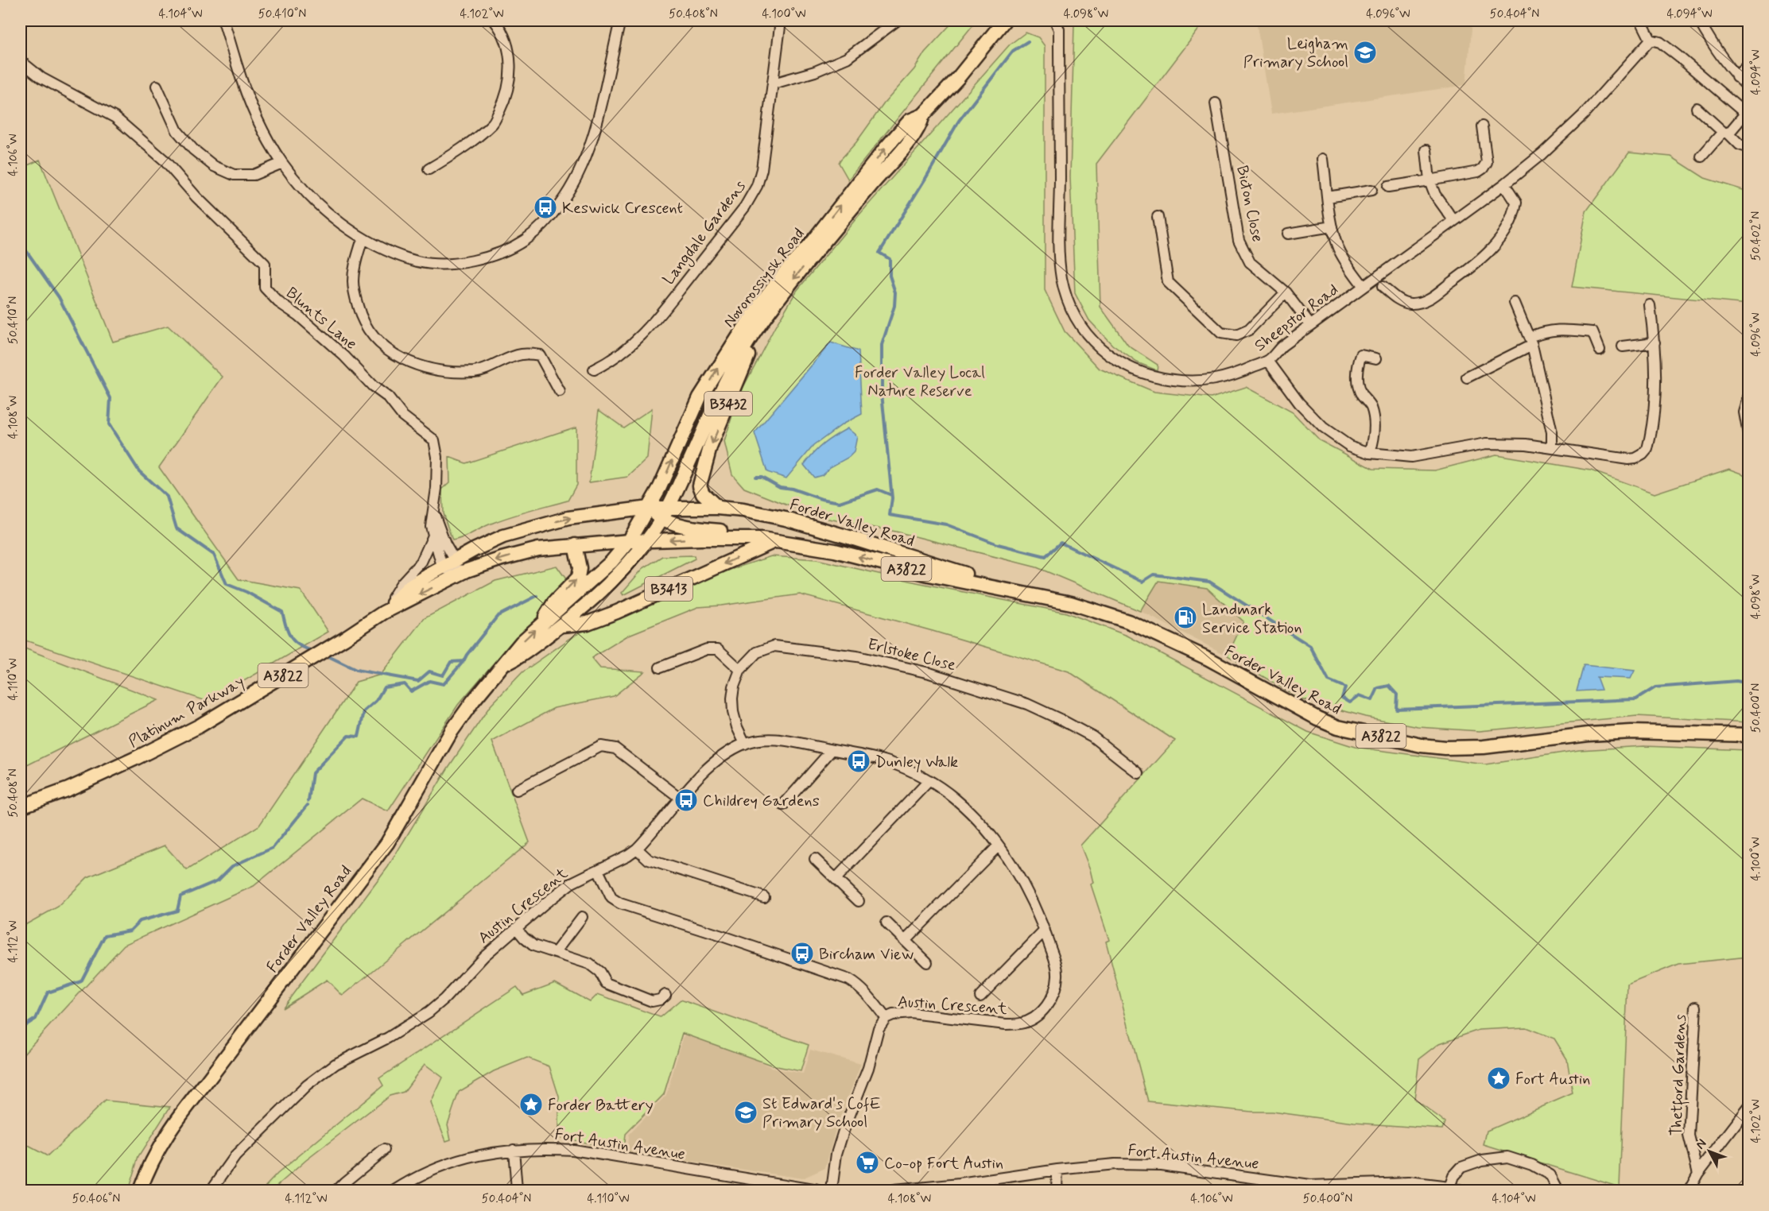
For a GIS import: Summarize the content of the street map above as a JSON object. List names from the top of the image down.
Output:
{
  "streets": {
    "main road": [
      "Novorossiysk Road",
      "B3432",
      "Forder Valley Road",
      "A3822",
      "B3413",
      "Platinum Parkway"
    ],
    "street": [
      "Bicton Close",
      "Langdale Gardens",
      "Sheepstor Road",
      "Blunts Lane",
      "Erlstoke Close",
      "Austin Crescent",
      "Thetford Gardens",
      "Fort Austin Avenue"
    ]
  },
  "crossings": [
    ["Bicton Close", "Sheepstor Road"],
    ["Novorossiysk Road", "B3432"],
    ["Novorossiysk Road", "Forder Valley Road"],
    ["Novorossiysk Road", "B3413"],
    ["Novorossiysk Road", "Platinum Parkway"],
    ["Blunts Lane", "Platinum Parkway"],
    ["B3432", "Forder Valley Road"],
    ["Forder Valley Road", "B3413"],
    ["Forder Valley Road", "Platinum Parkway"],
    ["Erlstoke Close", "Austin Crescent"]
  ],
  "parks": ["Forder Valley Local Nature Reserve"],
  "places": {
    "school or university": ["Leigham Primary School", "St Edward's CofE Primary School"],
    "bus stop": [
      "Keswick Crescent",
      "Dunley Walk",
      "Childrey Gardens",
      "Bircham View"
    ],
    "fuel station": ["Landmark Service Station"],
    "place": ["Fort Austin", "Forder Battery"],
    "supermarket": ["Co-op Fort Austin"]
  },
  "north": "top left",
  "coordinates": [
    "4.104°W",
    "50.410°N",
    "4.102°W",
    "50.408°N",
    "4.100°W",
    "4.098°W",
    "4.096°W",
    "50.404°N",
    "4.094°W",
    "4.106°W",
    "50.402°N",
    "4.108°W",
    "4.110°W",
    "50.400°N",
    "4.112°W",
    "50.406°N"
  ]
}
